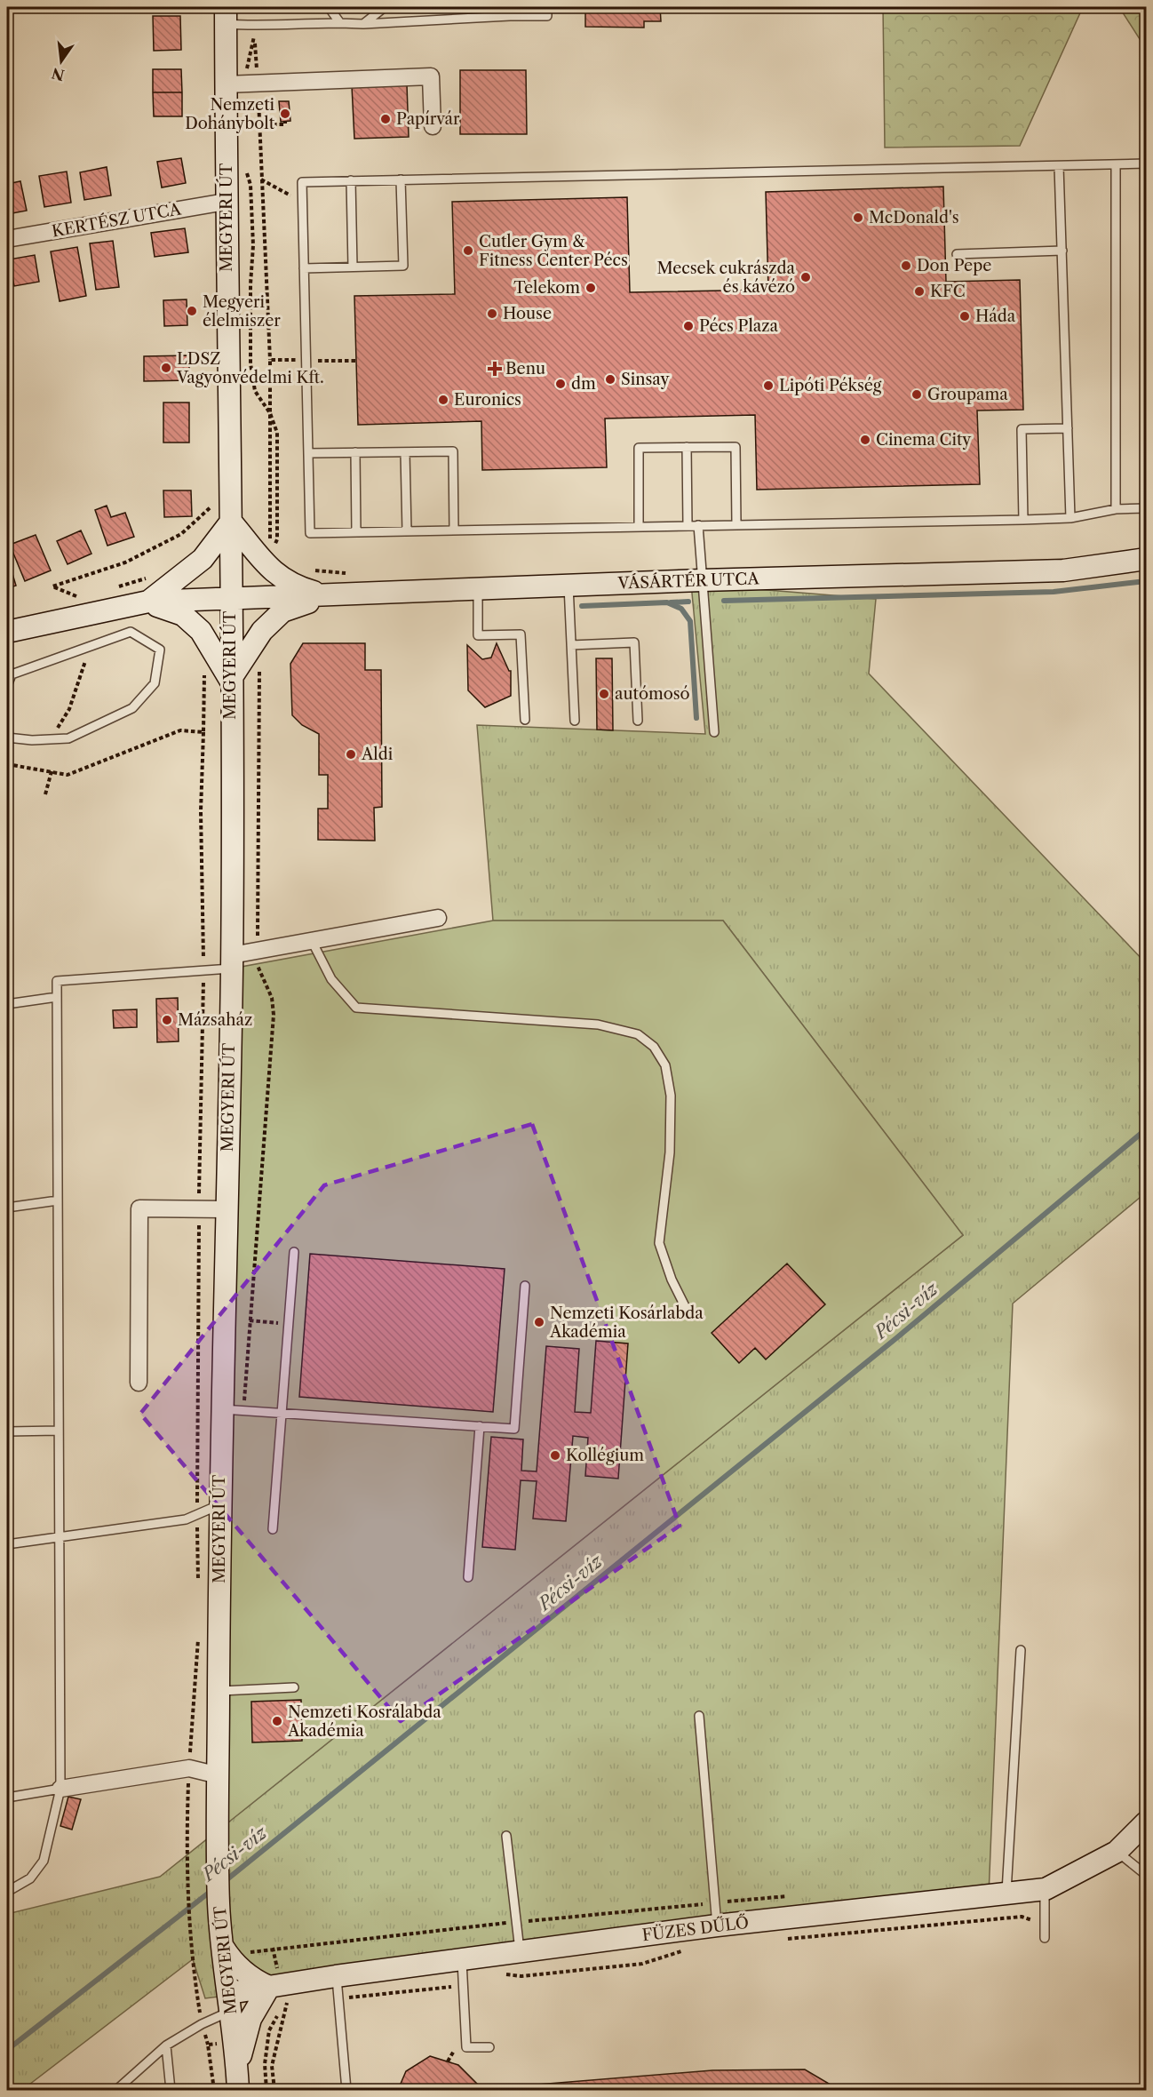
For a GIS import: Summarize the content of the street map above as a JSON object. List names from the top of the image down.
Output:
{
  "streets": {
    "street": [
      "MEGYERI ÚT",
      "KERTÉSZ UTCA",
      "VÁSÁRTÉR UTCA",
      "FÜZES DŰLŐ"
    ]
  },
  "crossings": [
    ["MEGYERI ÚT", "KERTÉSZ UTCA"],
    ["MEGYERI ÚT", "VÁSÁRTÉR UTCA"],
    ["MEGYERI ÚT", "FÜZES DŰLŐ"]
  ],
  "water": ["Pécsi-víz"],
  "places": {
    "other": [
      "Nemzeti Dohánybolt",
      "Papírvár",
      "McDonald's",
      "Cutler Gym & Fitness Center Pécs",
      "Don Pepe",
      "Mecsek cukrászda és kávézó",
      "Telekom",
      "KFC",
      "Megyeri élelmiszer",
      "House",
      "Háda",
      "Pécs Plaza",
      "LDSZ Vagyonvédelmi Kft.",
      "Sinsay",
      "dm",
      "Lipóti Pékség",
      "Groupama",
      "Euronics",
      "Cinema City",
      "autómosó",
      "Aldi",
      "Mázsaház",
      "Nemzeti Kosárlabda Akadémia",
      "Kollégium",
      "Nemzeti Kosrálabda Akadémia"
    ],
    "health": ["Benu"]
  },
  "north": "bottom"
}
